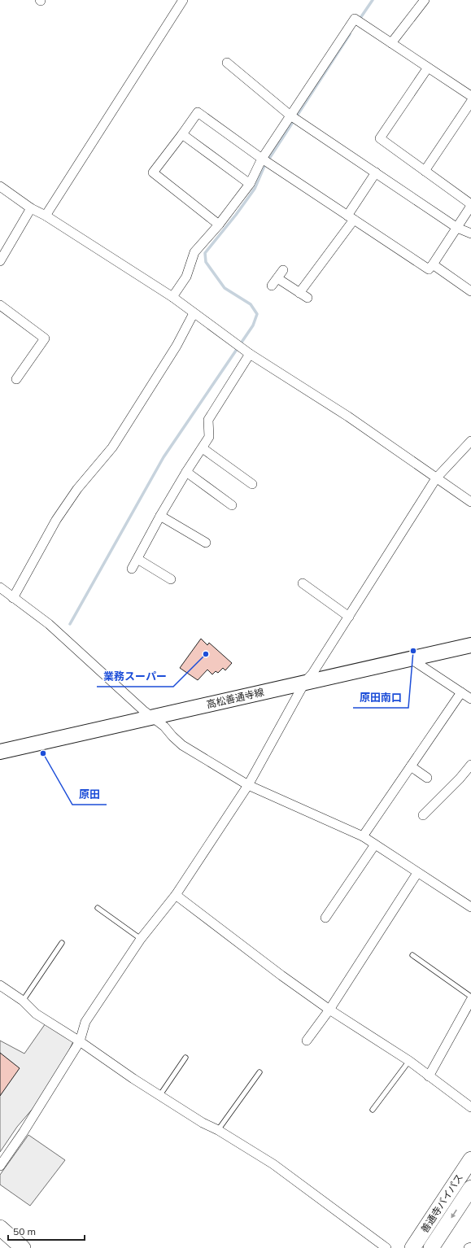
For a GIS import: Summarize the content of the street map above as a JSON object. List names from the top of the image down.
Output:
{
  "streets": {
    "highway": ["善通寺バイパス"],
    "main road": ["高松善通寺線"]
  },
  "places": ["原田南口", "業務スーパー", "原田"],
  "scale_bar": "50 m"
}
